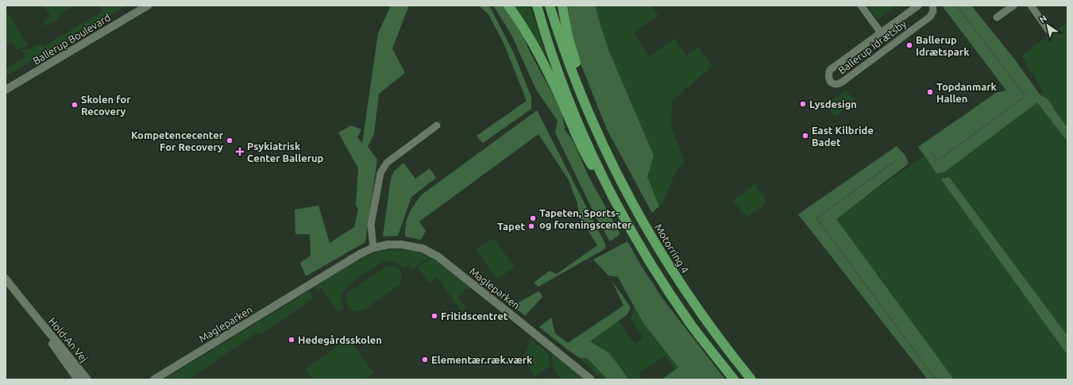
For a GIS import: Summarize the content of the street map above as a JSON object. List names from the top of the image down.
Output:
{
  "streets": {
    "highway": ["Motorring 4"],
    "street": [
      "Ballerup Boulevard",
      "Ballerup Idrætsby",
      "Magleparken",
      "Hold-An Vej"
    ]
  },
  "places": {
    "other": [
      "Ballerup Idrætspark",
      "Topdanmark Hallen",
      "Lysdesign",
      "Skolen for Recovery",
      "East Kilbride Badet",
      "Kompetencecenter For Recovery",
      "Tapeten, Sports- og foreningscenter",
      "Tapet",
      "Fritidscentret",
      "Hedegårdsskolen",
      "Elementær.ræk.værk"
    ],
    "health": ["Psykiatrisk Center Ballerup"]
  },
  "north": "top left"
}
